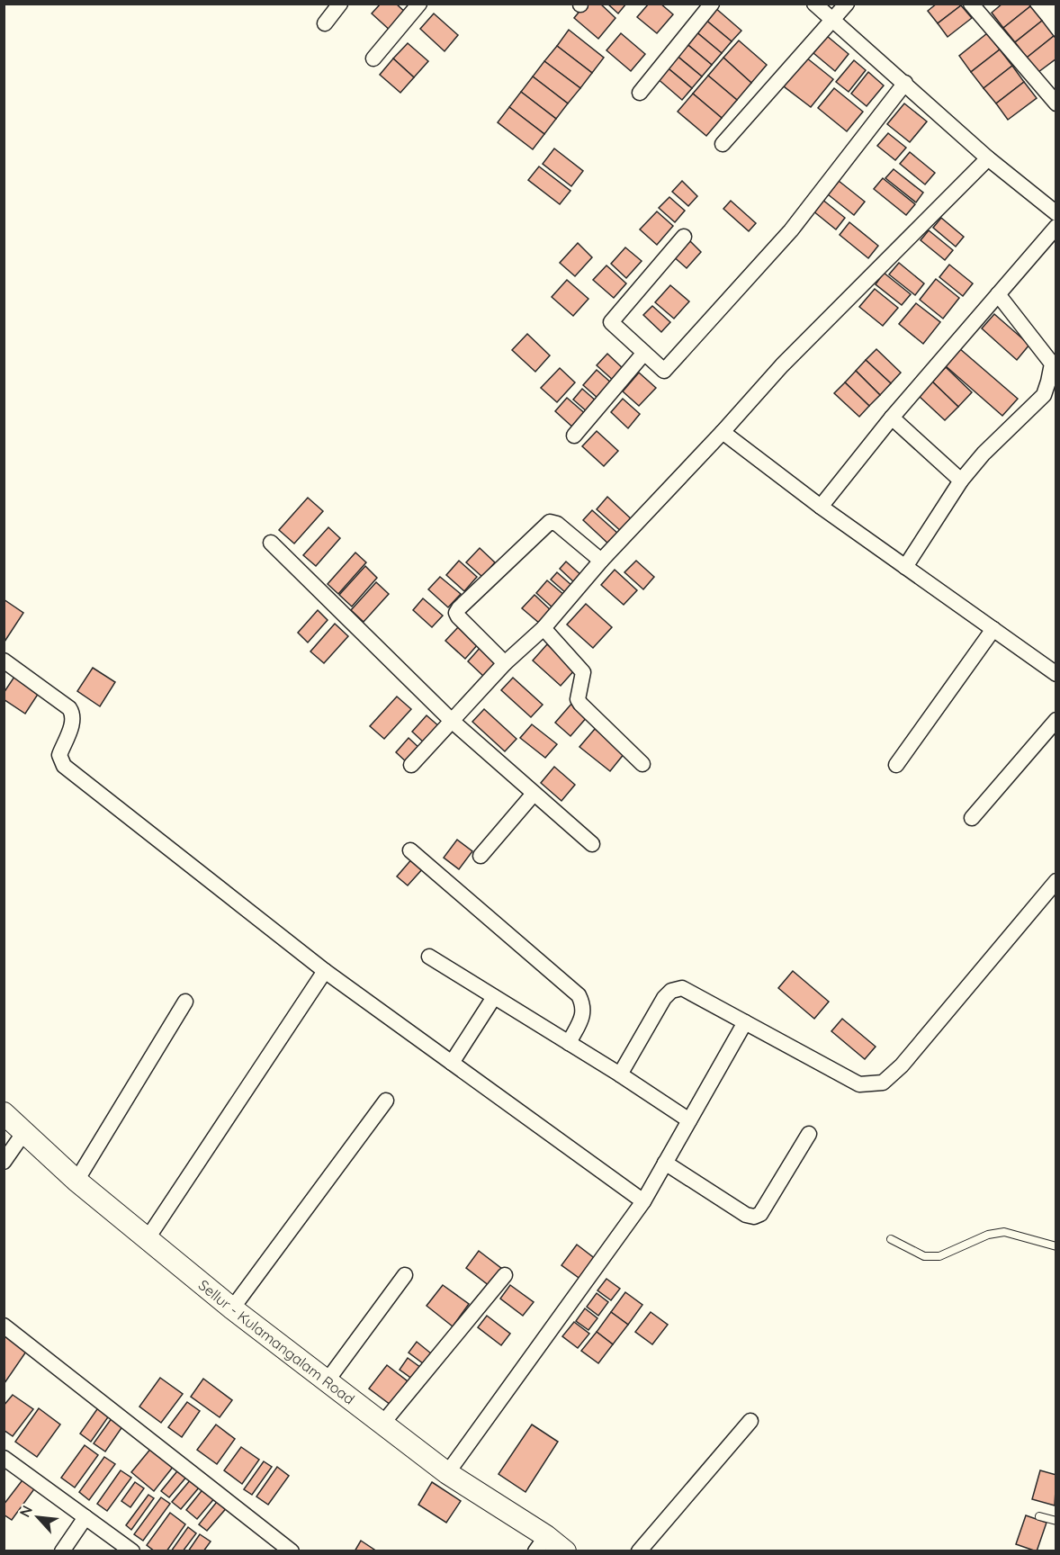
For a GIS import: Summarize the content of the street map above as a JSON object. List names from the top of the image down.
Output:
{
  "streets": {
    "main road": ["Sellur - Kulamangalam Road"]
  },
  "north": "top left"
}
